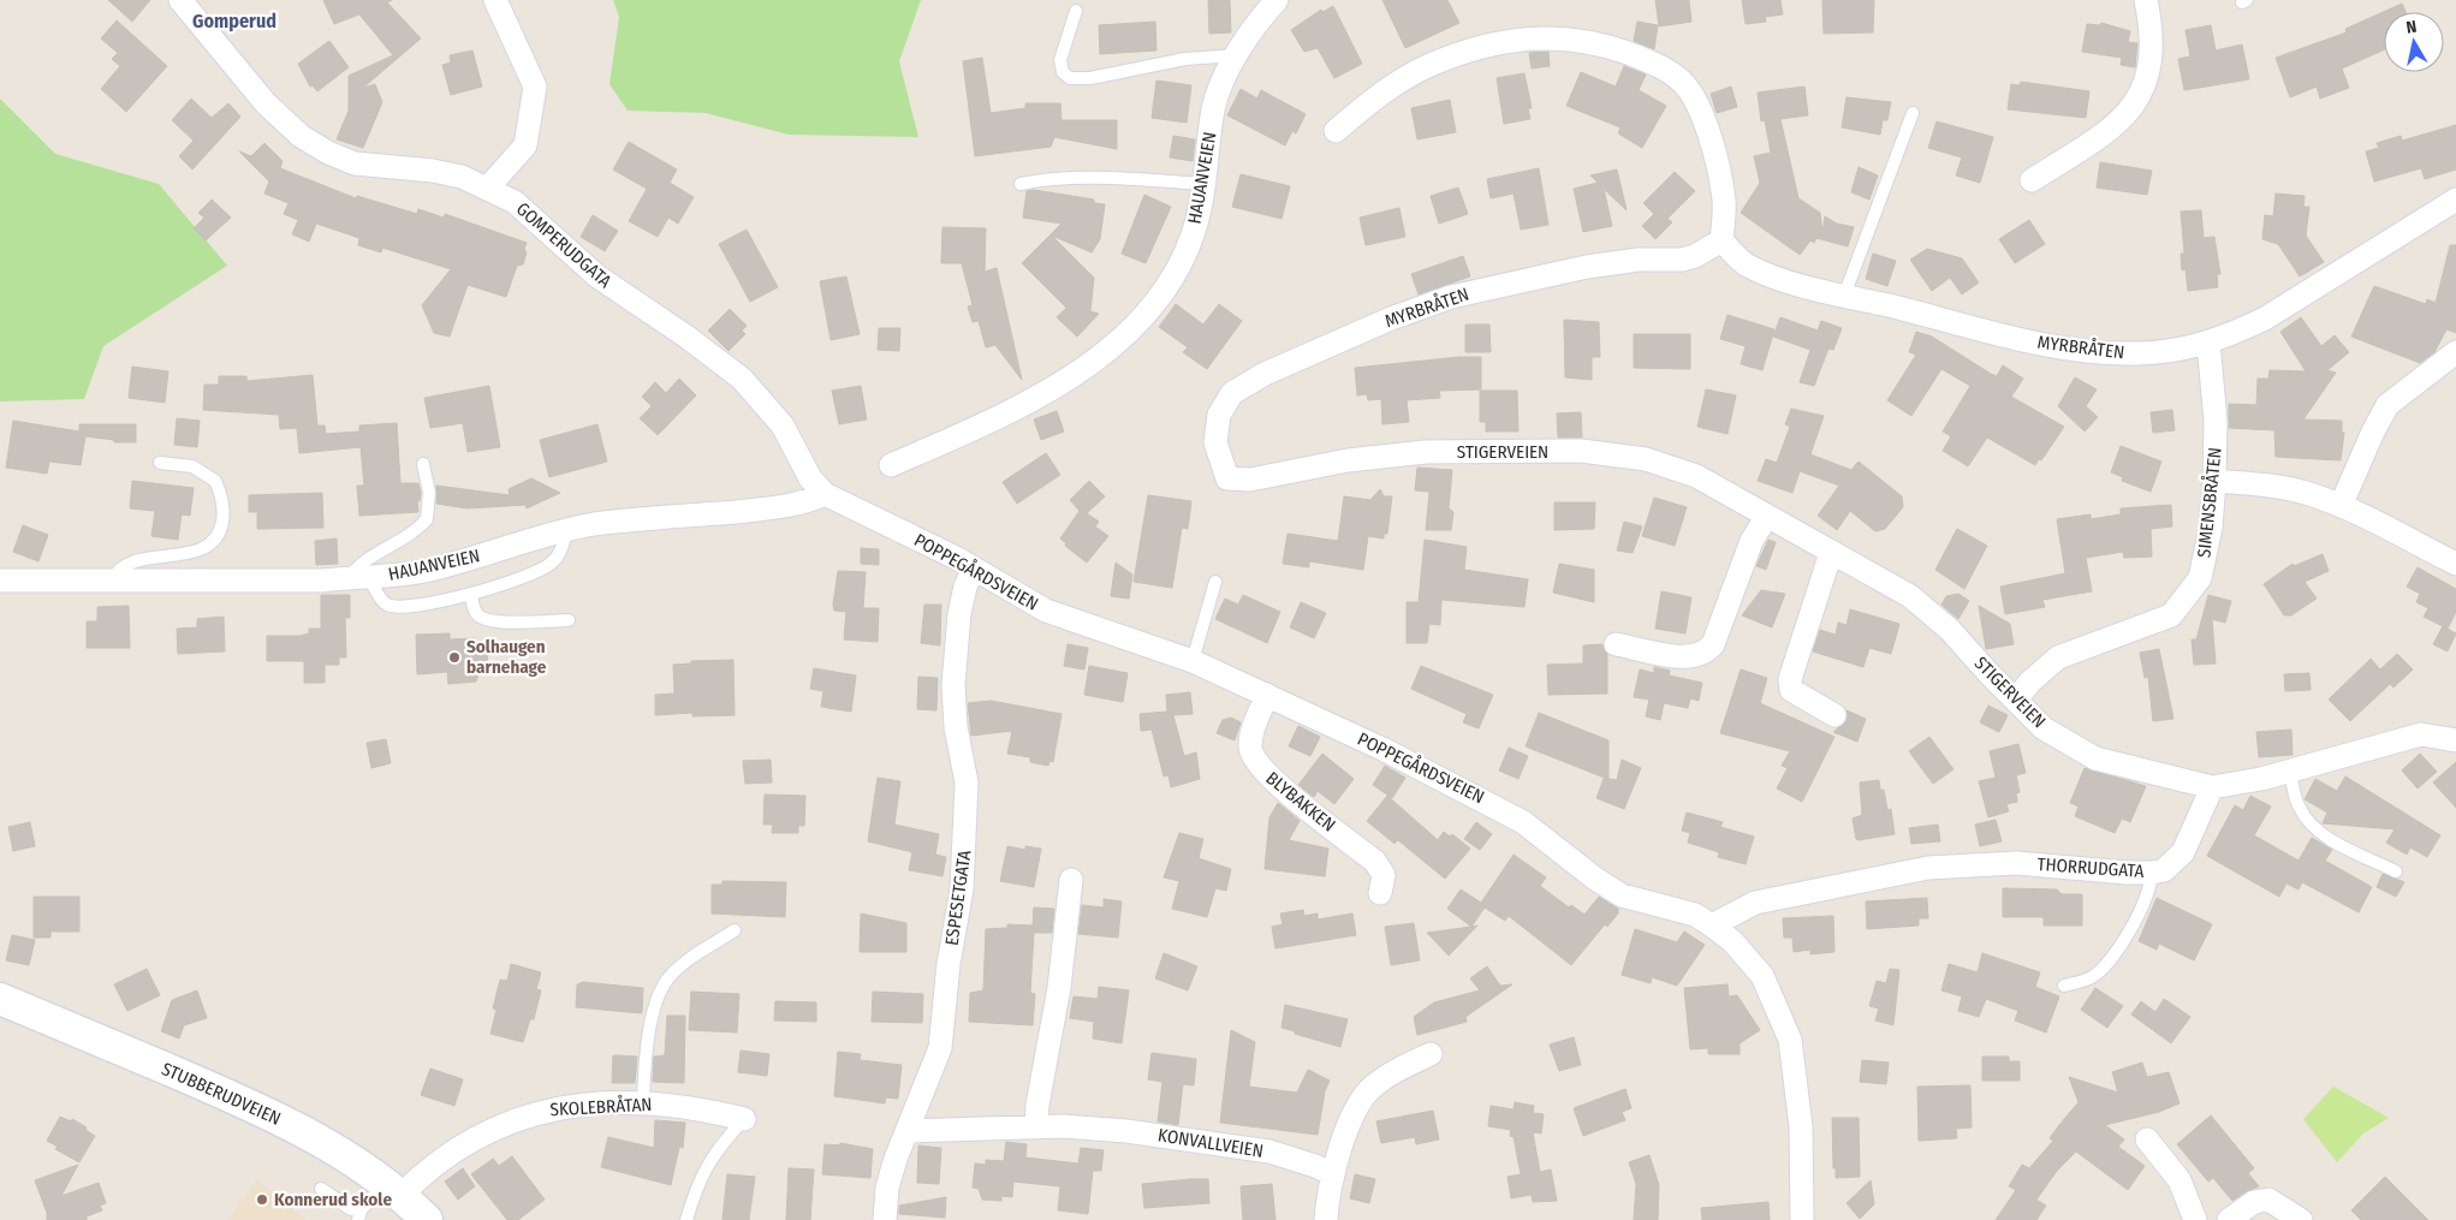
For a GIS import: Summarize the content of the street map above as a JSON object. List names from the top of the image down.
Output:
{
  "streets": {
    "main road": ["STUBBERUDVEIEN"],
    "street": [
      "HAUANVEIEN",
      "GOMPERUDGATA",
      "MYRBRÅTEN",
      "STIGERVEIEN",
      "SIMENSBRÅTEN",
      "POPPEGÅRDSVEIEN",
      "BLYBAKKEN",
      "THORRUDGATA",
      "ESPESETGATA",
      "SKOLEBRÅTAN",
      "KONVALLVEIEN"
    ]
  },
  "crossings": [
    ["HAUANVEIEN", "GOMPERUDGATA"],
    ["HAUANVEIEN", "POPPEGÅRDSVEIEN"],
    ["GOMPERUDGATA", "POPPEGÅRDSVEIEN"],
    ["MYRBRÅTEN", "STIGERVEIEN"],
    ["MYRBRÅTEN", "SIMENSBRÅTEN"],
    ["STIGERVEIEN", "SIMENSBRÅTEN"],
    ["STIGERVEIEN", "THORRUDGATA"],
    ["POPPEGÅRDSVEIEN", "BLYBAKKEN"],
    ["POPPEGÅRDSVEIEN", "THORRUDGATA"],
    ["POPPEGÅRDSVEIEN", "ESPESETGATA"],
    ["ESPESETGATA", "KONVALLVEIEN"],
    ["STUBBERUDVEIEN", "SKOLEBRÅTAN"]
  ],
  "districts": ["Gomperud"],
  "places": ["Solhaugen barnehage", "Konnerud skole"],
  "north": "top"
}
